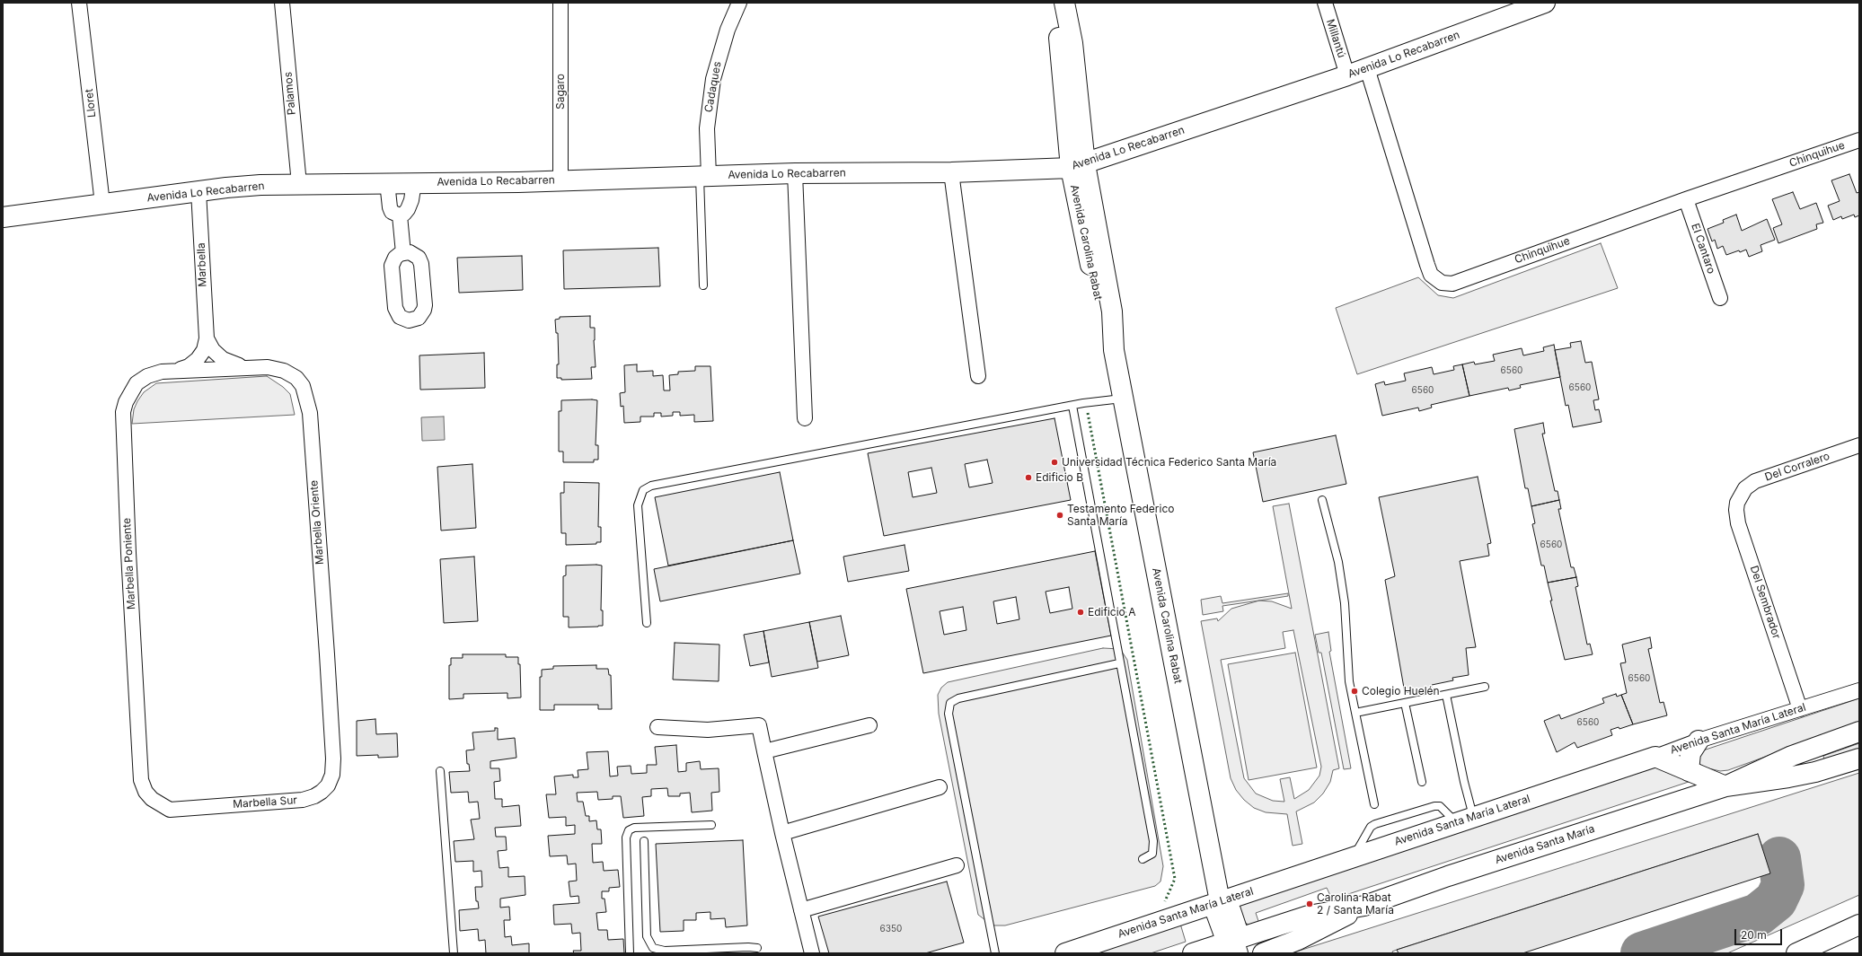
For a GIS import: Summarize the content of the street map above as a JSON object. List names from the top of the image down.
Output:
{
  "streets": {
    "main road": [
      "Avenida Lo Recabarren",
      "Avenida Carolina Rabat",
      "Avenida Santa María Lateral",
      "Avenida Santa María"
    ],
    "street": [
      "Millantú",
      "Cadaques",
      "Sagaro",
      "Palamos",
      "Lloret",
      "Chinquihue",
      "El Cantaro",
      "Marbella",
      "Del Corralero",
      "Marbella Oriente",
      "Marbella Poniente",
      "Del Sembrador",
      "Marbella Sur"
    ]
  },
  "crossings": [
    ["Millantú", "Avenida Lo Recabarren"],
    ["Avenida Lo Recabarren", "Cadaques"],
    ["Avenida Lo Recabarren", "Sagaro"],
    ["Avenida Lo Recabarren", "Palamos"],
    ["Avenida Lo Recabarren", "Lloret"],
    ["Avenida Lo Recabarren", "Chinquihue"],
    ["Avenida Lo Recabarren", "Avenida Carolina Rabat"],
    ["Avenida Lo Recabarren", "Marbella"],
    ["Chinquihue", "El Cantaro"],
    ["Avenida Carolina Rabat", "Avenida Santa María Lateral"],
    ["Avenida Carolina Rabat", "Avenida Santa María"],
    ["Marbella", "Marbella Poniente"],
    ["Del Corralero", "Del Sembrador"],
    ["Marbella Oriente", "Marbella Poniente"],
    ["Marbella Oriente", "Marbella Sur"],
    ["Marbella Poniente", "Marbella Sur"],
    ["Del Sembrador", "Avenida Santa María Lateral"]
  ],
  "places": [
    "Universidad Técnica Federico Santa María",
    "Edificio B",
    "Testamento Federico Santa María",
    "Edificio A",
    "Colegio Huelén",
    "Carolina Rabat 2 / Santa María"
  ],
  "house_numbers": [
    "6560",
    "6560",
    "6560",
    "6560",
    "6560",
    "6560",
    "6350"
  ],
  "scale_bar": "20 m"
}
